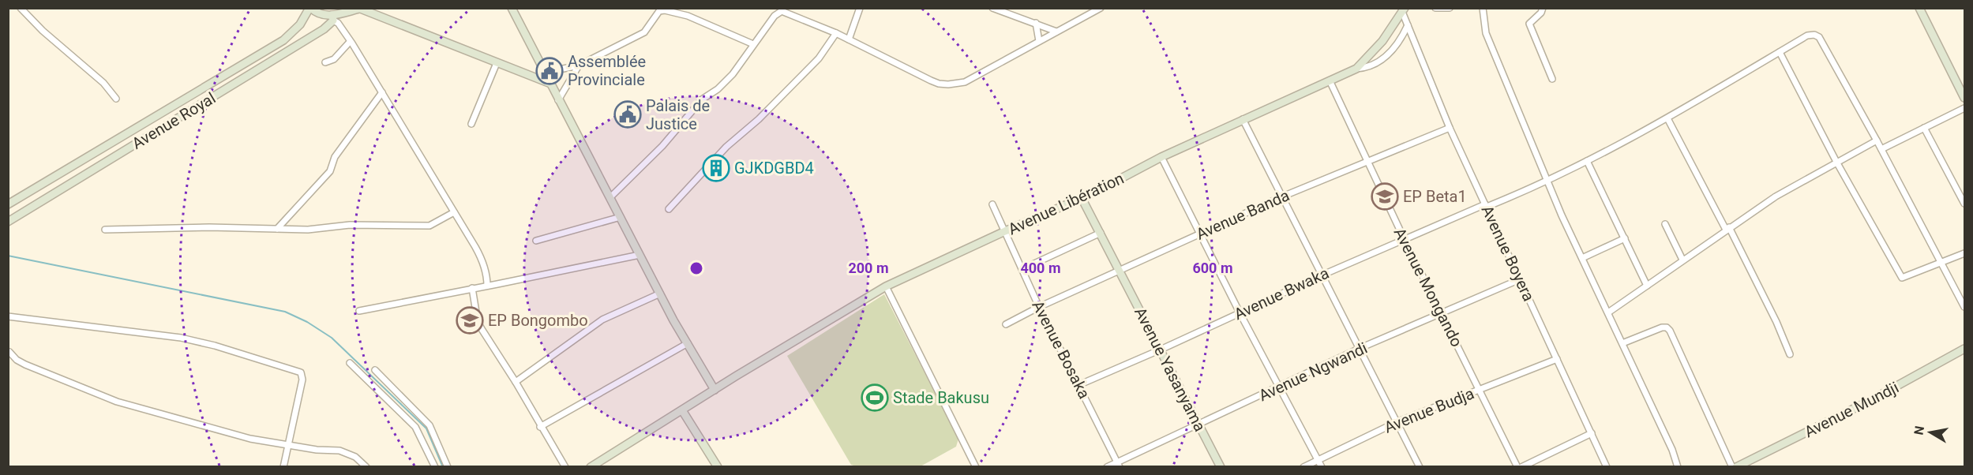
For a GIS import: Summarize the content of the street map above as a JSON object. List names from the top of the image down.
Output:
{
  "streets": {
    "street": [
      "Avenue Royal",
      "Avenue Libération",
      "Avenue Banda",
      "Avenue Boyera",
      "Avenue Mongando",
      "Avenue Bwaka",
      "Avenue Bosaka",
      "Avenue Yasanyama",
      "Avenue Ngwandi",
      "Avenue Mundji",
      "Avenue Budja"
    ]
  },
  "crossings": [
    ["Avenue Libération", "Avenue Boyera"],
    ["Avenue Libération", "Avenue Mongando"],
    ["Avenue Libération", "Avenue Bosaka"],
    ["Avenue Libération", "Avenue Yasanyama"],
    ["Avenue Banda", "Avenue Boyera"],
    ["Avenue Banda", "Avenue Mongando"],
    ["Avenue Banda", "Avenue Bosaka"],
    ["Avenue Banda", "Avenue Yasanyama"],
    ["Avenue Boyera", "Avenue Bwaka"],
    ["Avenue Boyera", "Avenue Ngwandi"],
    ["Avenue Boyera", "Avenue Budja"],
    ["Avenue Mongando", "Avenue Bwaka"],
    ["Avenue Mongando", "Avenue Ngwandi"],
    ["Avenue Mongando", "Avenue Budja"],
    ["Avenue Bwaka", "Avenue Bosaka"],
    ["Avenue Bwaka", "Avenue Yasanyama"],
    ["Avenue Bosaka", "Avenue Ngwandi"],
    ["Avenue Yasanyama", "Avenue Ngwandi"]
  ],
  "places": {
    "public building": ["Assemblée Provinciale", "Palais de Justice"],
    "building": ["GJKDGBD4"],
    "school or university": ["EP Beta1", "EP Bongombo"],
    "sports": ["Stade Bakusu"]
  },
  "north": "left",
  "rings": ["200 m", "400 m", "600 m"]
}
